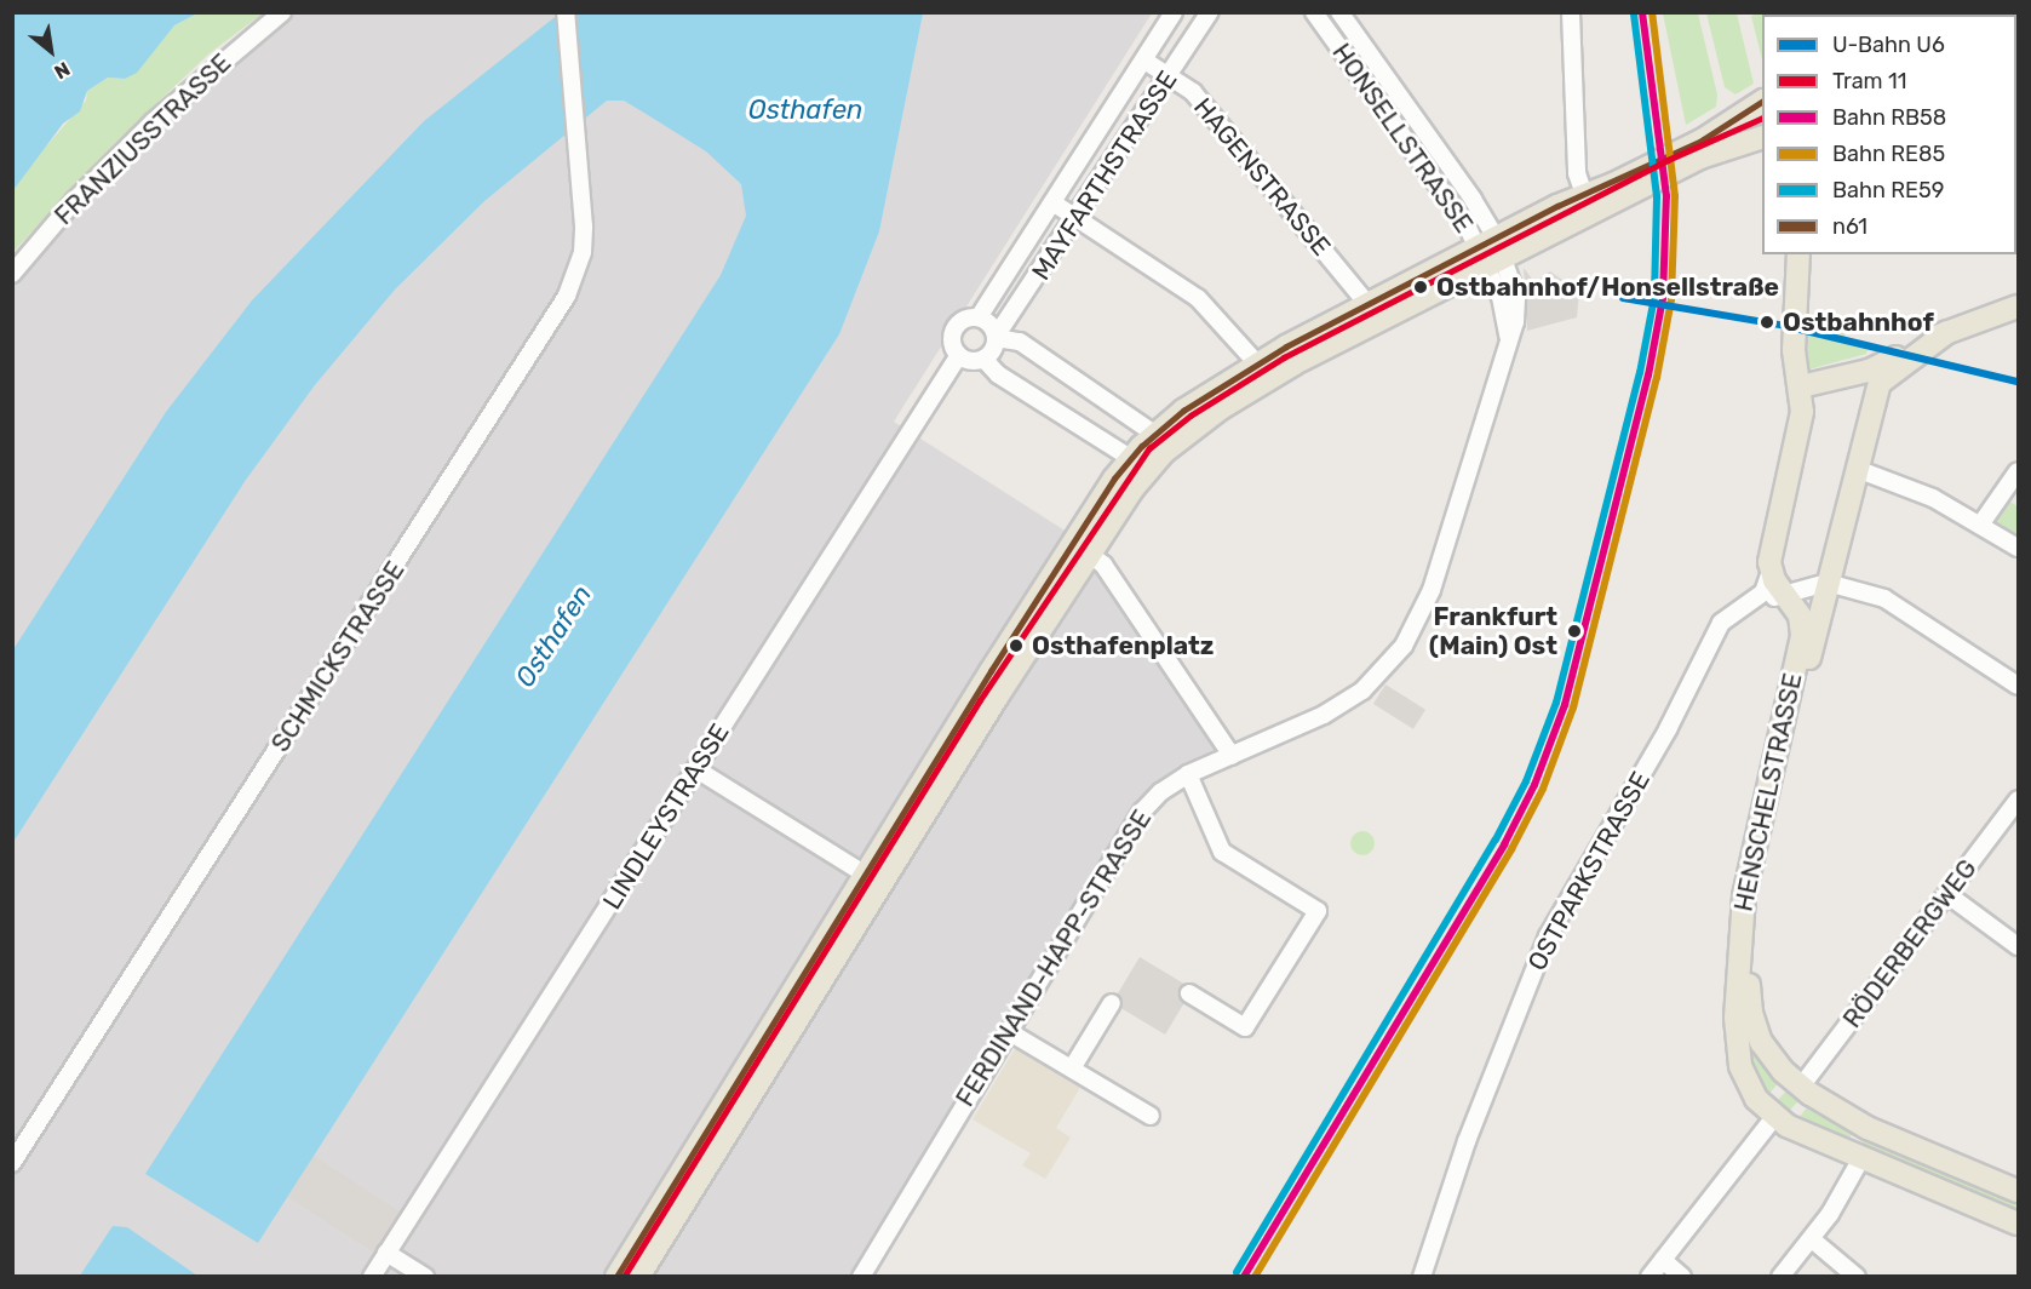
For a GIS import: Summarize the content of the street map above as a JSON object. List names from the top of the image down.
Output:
{
  "streets": {
    "main road": ["HENSCHELSTRASSE"],
    "street": [
      "HONSELLSTRASSE",
      "FRANZIUSSTRASSE",
      "MAYFARTHSTRASSE",
      "HAGENSTRASSE",
      "SCHMICKSTRASSE",
      "LINDLEYSTRASSE",
      "OSTPARKSTRASSE",
      "RÖDERBERGWEG",
      "FERDINAND-HAPP-STRASSE"
    ]
  },
  "crossings": [
    ["HONSELLSTRASSE", "FERDINAND-HAPP-STRASSE"],
    ["MAYFARTHSTRASSE", "HAGENSTRASSE"],
    ["MAYFARTHSTRASSE", "LINDLEYSTRASSE"],
    ["HENSCHELSTRASSE", "OSTPARKSTRASSE"],
    ["HENSCHELSTRASSE", "RÖDERBERGWEG"]
  ],
  "water": ["Osthafen"],
  "places": [
    "Ostbahnhof/Honsellstraße",
    "Ostbahnhof",
    "Frankfurt (Main) Ost",
    "Osthafenplatz"
  ],
  "lines": [
    "rail line RB58",
    "rail line RE85",
    "rail line RE59",
    "transit line n61",
    "tram line 11",
    "metro line U6"
  ],
  "legend": [
    "U-Bahn U6",
    "Tram 11",
    "Bahn RB58",
    "Bahn RE85",
    "Bahn RE59",
    "n61"
  ],
  "north": "bottom right"
}
